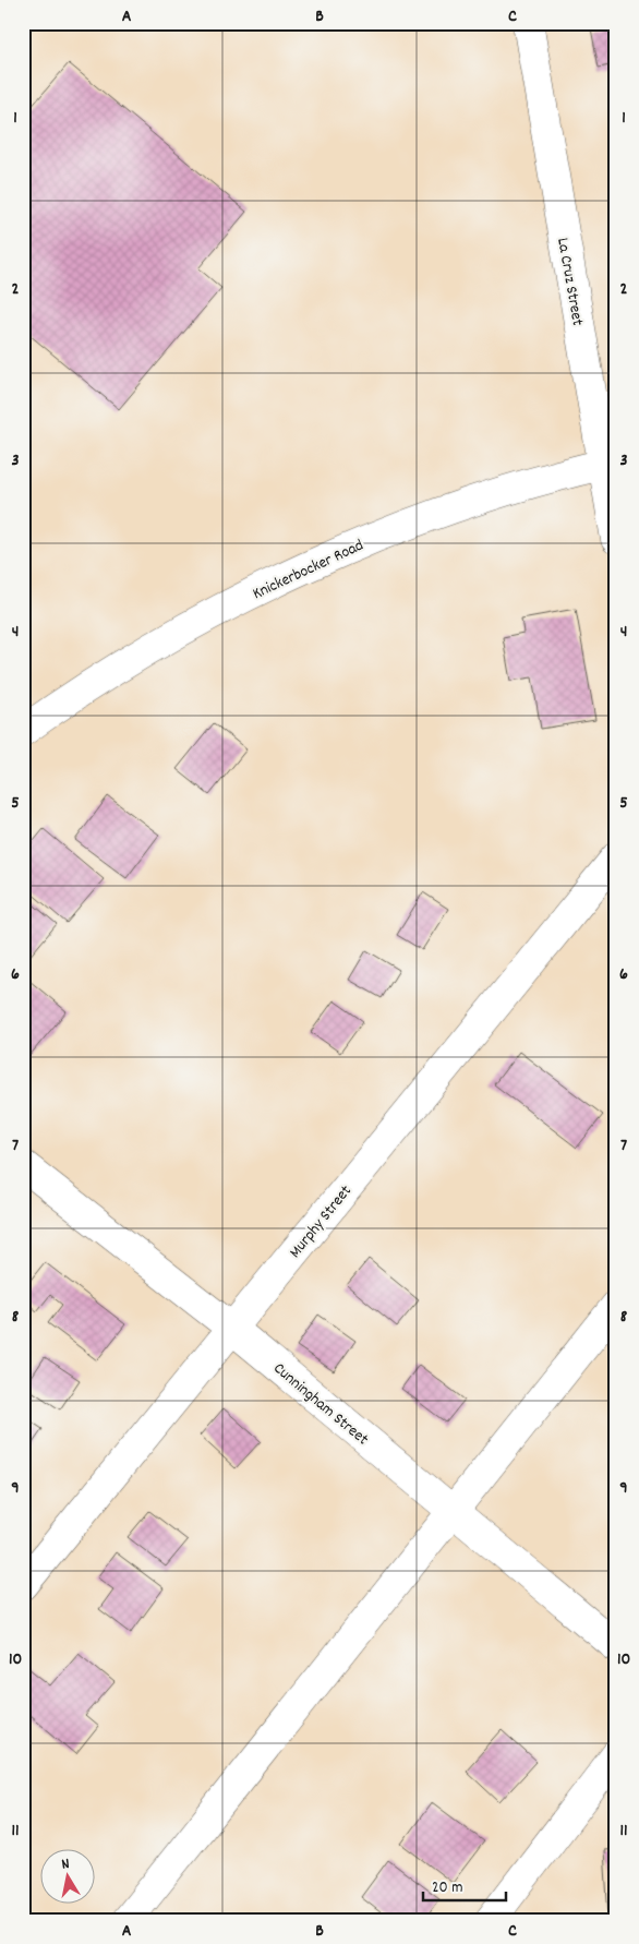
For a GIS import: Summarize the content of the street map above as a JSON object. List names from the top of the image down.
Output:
{
  "streets": {
    "street": [
      "La Cruz Street",
      "Knickerbocker Road",
      "Murphy Street",
      "Cunningham Street"
    ]
  },
  "crossings": [
    ["La Cruz Street", "Knickerbocker Road"],
    ["Murphy Street", "Cunningham Street"]
  ],
  "scale_bar": "20 m",
  "north": "top",
  "grid": {
    "columns": ["A", "B", "C"],
    "rows": [
      "1",
      "2",
      "3",
      "4",
      "5",
      "6",
      "7",
      "8",
      "9",
      "10",
      "11"
    ]
  }
}
